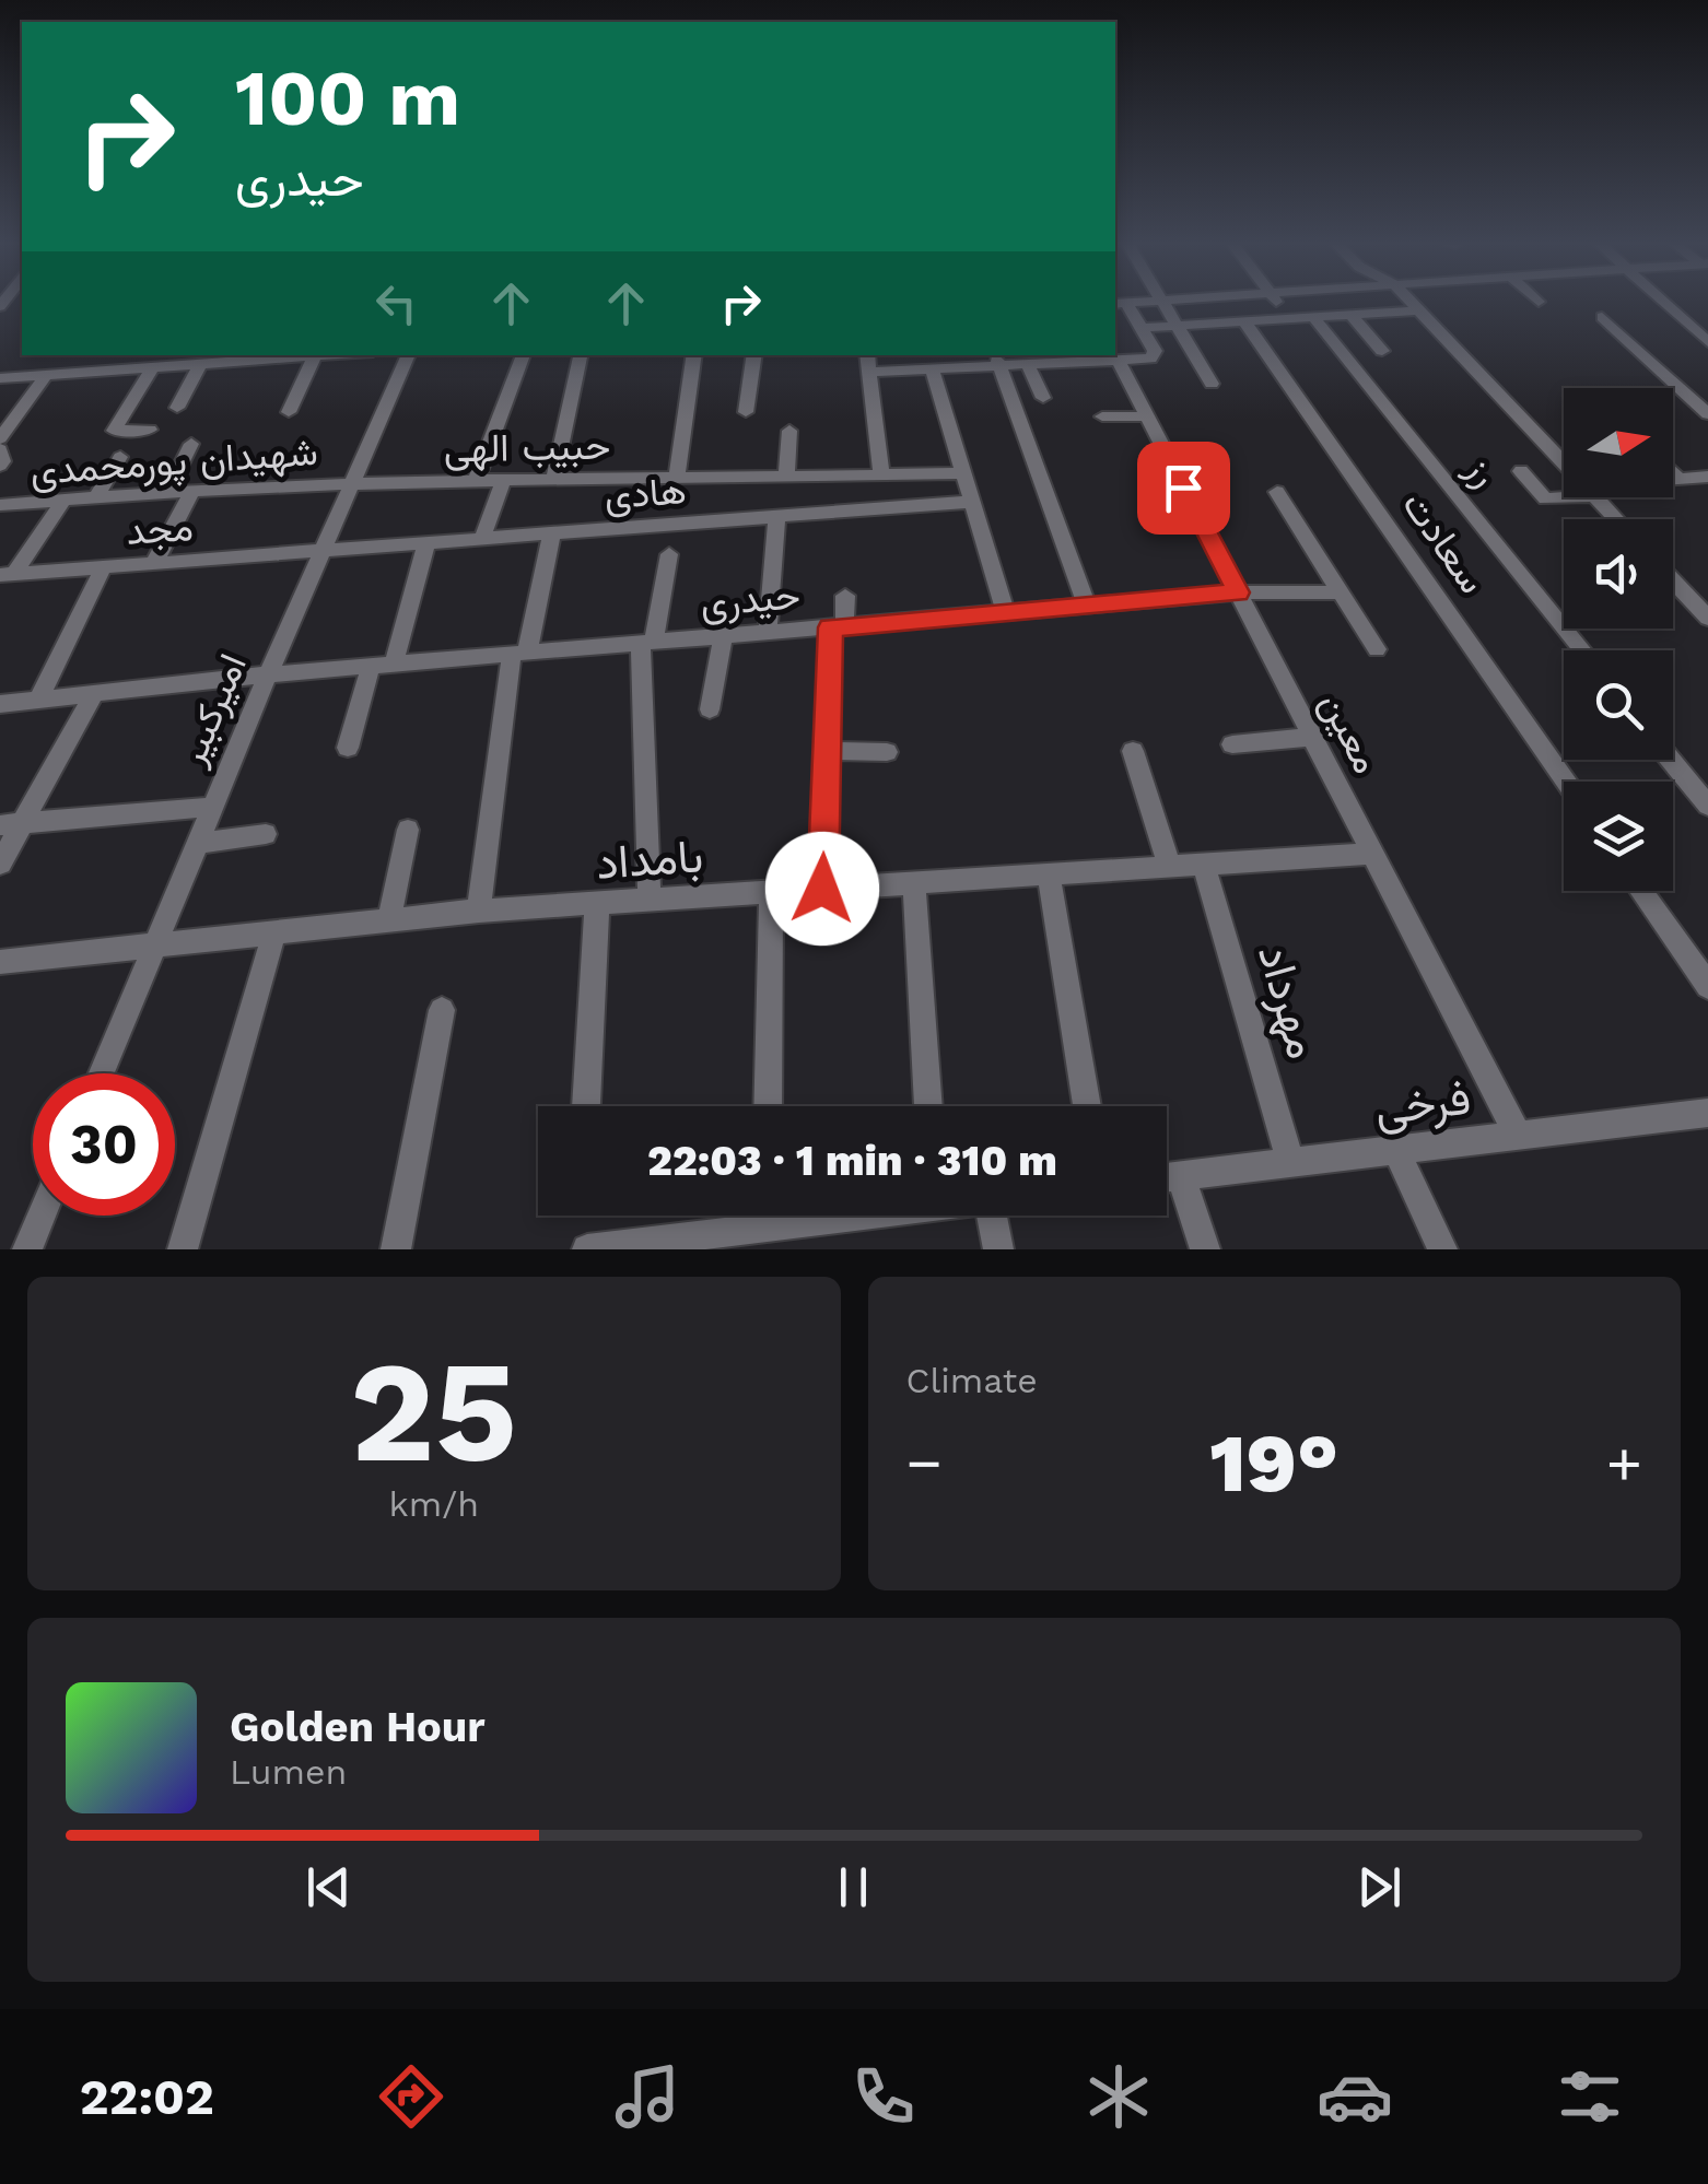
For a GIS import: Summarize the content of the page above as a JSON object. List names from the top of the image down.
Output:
{
  "streets": {
    "street": [
      "حبیب الهی",
      "شهیدان پورمحمدی",
      "رز",
      "هادی",
      "مجد",
      "سعادت",
      "حیدری",
      "امیرکبیر",
      "معین",
      "بامداد",
      "مهرداد",
      "فرخی"
    ]
  },
  "crossings": [
    ["حبیب الهی", "شهیدان پورمحمدی"],
    ["حبیب الهی", "امیرکبیر"],
    ["شهیدان پورمحمدی", "امیرکبیر"],
    ["هادی", "مجد"],
    ["هادی", "امیرکبیر"],
    ["مجد", "امیرکبیر"],
    ["حیدری", "امیرکبیر"],
    ["حیدری", "معین"],
    ["امیرکبیر", "بامداد"],
    ["معین", "بامداد"],
    ["معین", "فرخی"],
    ["بامداد", "مهرداد"],
    ["مهرداد", "فرخی"]
  ],
  "north": "right",
  "page": {
    "turn": ["100 m", "حیدری"],
    "limit": "30",
    "trip": "22:03 · 1 min · 310 m",
    "tile": [
      ["25", "km/h"],
      "Climate"
    ],
    "heat": ["−", "19°", "+"],
    "song": ["Golden Hour", "Lumen"],
    "tabs": "22:02"
  }
}
